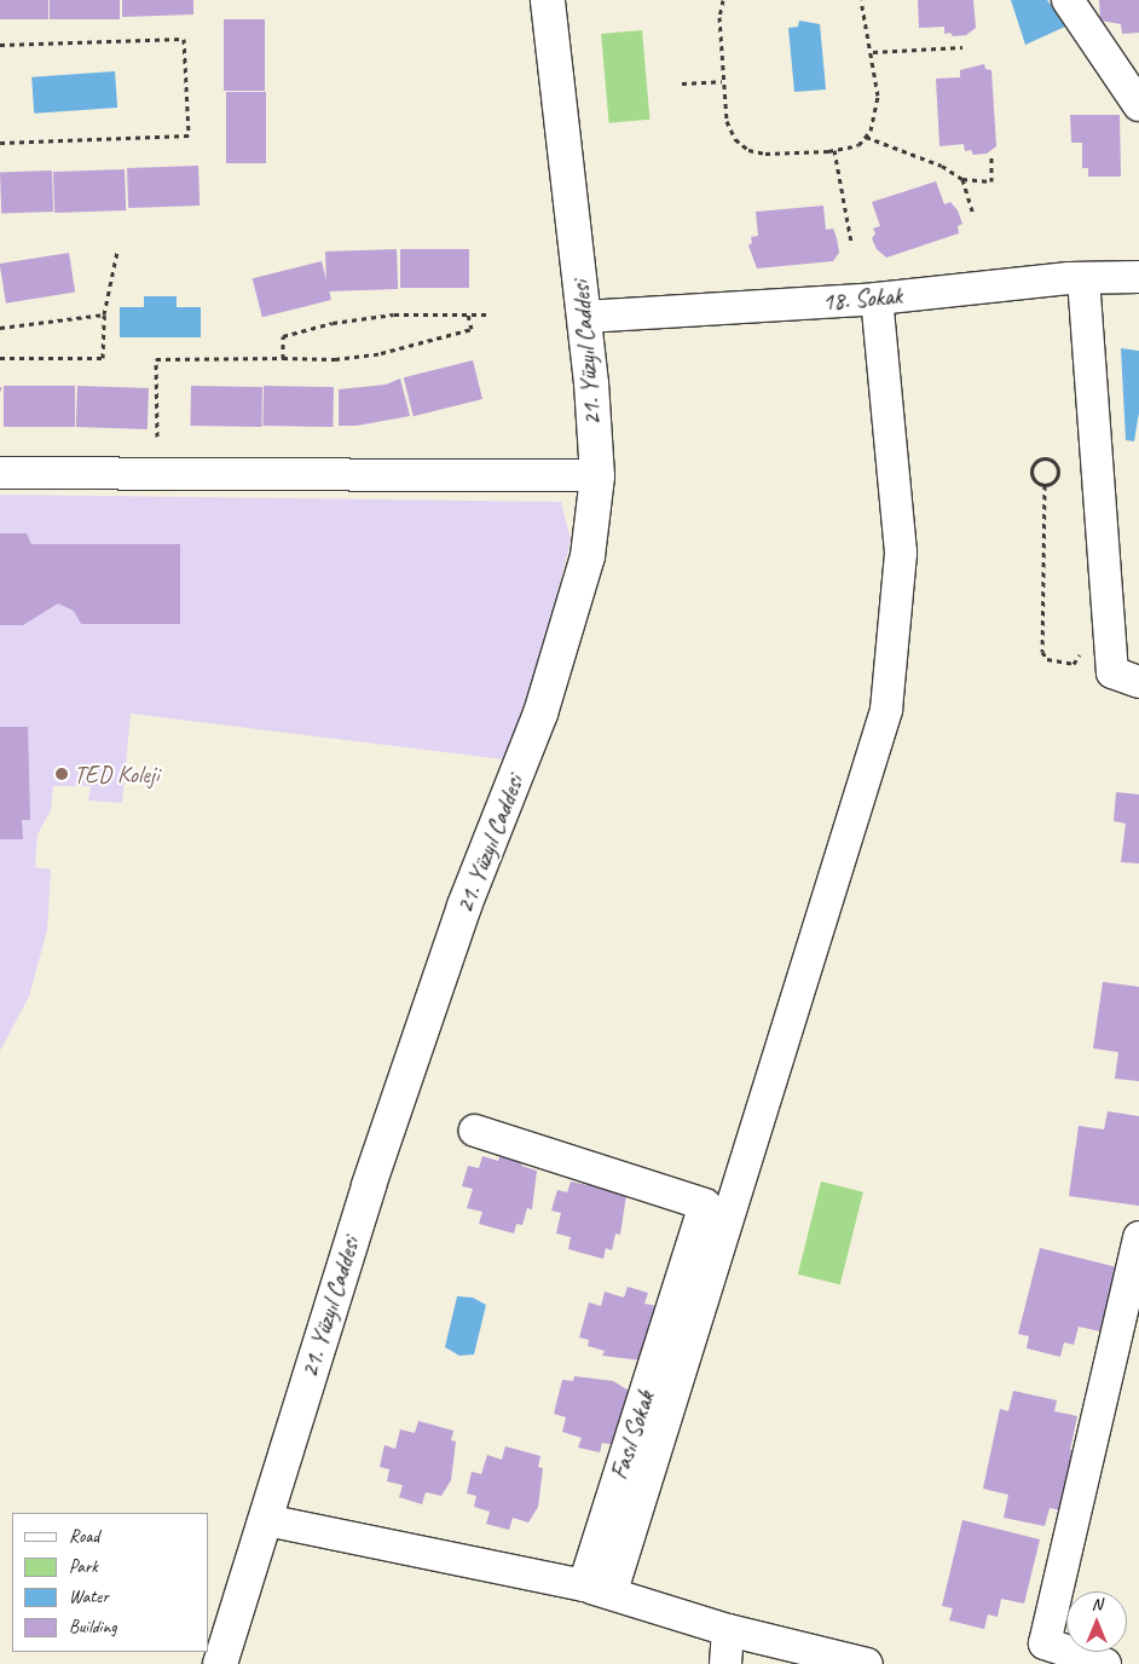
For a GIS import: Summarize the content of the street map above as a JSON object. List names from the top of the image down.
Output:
{
  "streets": {
    "street": ["18. Sokak", "21. Yüzyıl Caddesi", "Fasıl Sokak"]
  },
  "crossings": [
    ["18. Sokak", "21. Yüzyıl Caddesi"]
  ],
  "places": ["TED Koleji"],
  "legend": [
    "Road",
    "Park",
    "Water",
    "Building"
  ],
  "north": "top"
}
